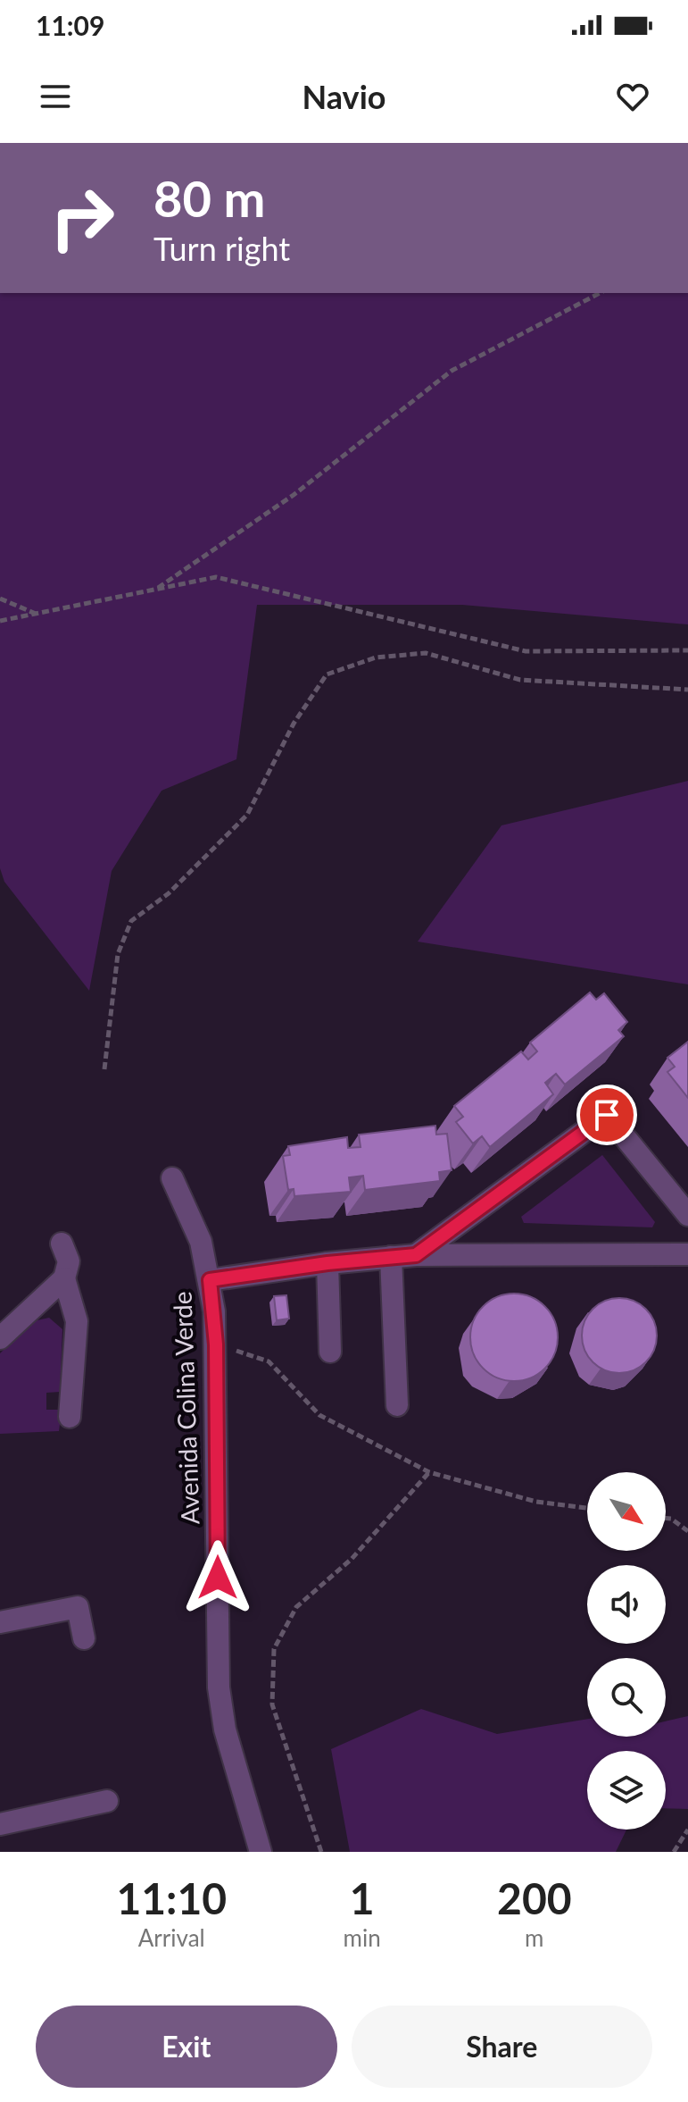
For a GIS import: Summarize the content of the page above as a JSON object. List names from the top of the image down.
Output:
{
  "streets": {
    "street": ["Avenida Colina Verde"]
  },
  "north": "bottom right",
  "page": {
    "status": "11:09",
    "header": "Navio",
    "turn": ["80 m", "Turn right"],
    "eta": [
      "11:10",
      "Arrival",
      "1",
      "min",
      "200",
      "m"
    ],
    "buttons": ["Exit", "Share"]
  }
}
